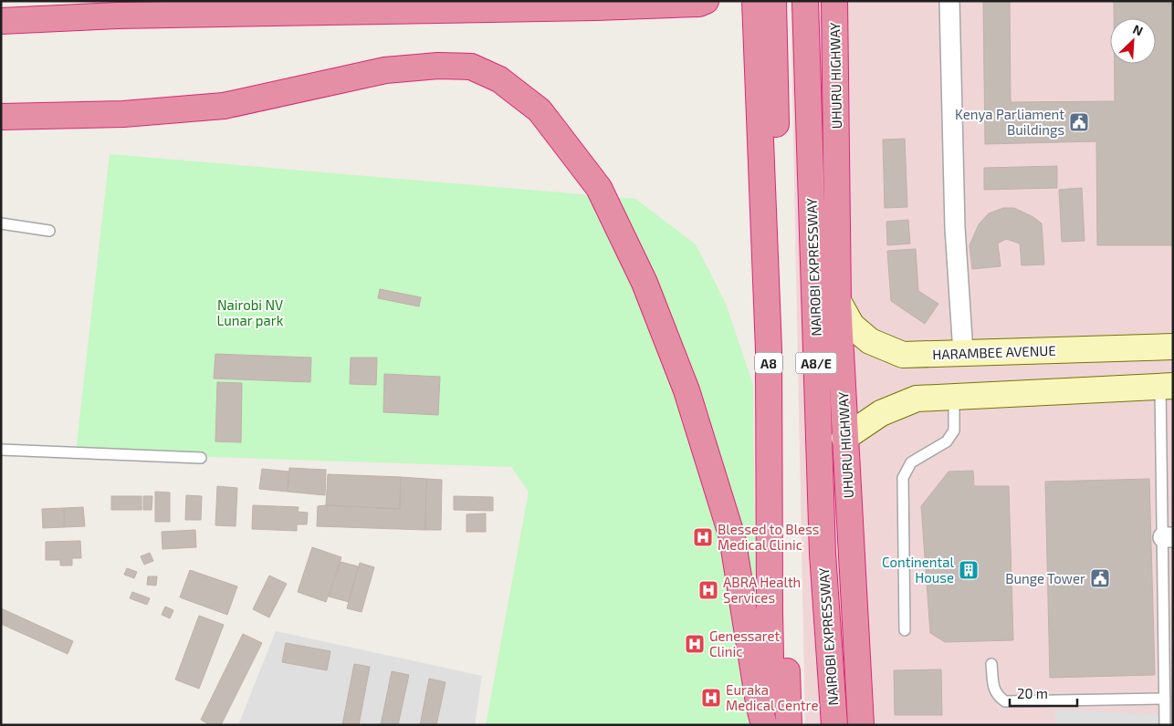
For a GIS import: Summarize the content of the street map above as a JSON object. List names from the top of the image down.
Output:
{
  "streets": {
    "highway": [
      "UHURU HIGHWAY",
      "NAIROBI EXPRESSWAY",
      "A8",
      "A8/E"
    ],
    "street": ["HARAMBEE AVENUE"]
  },
  "crossings": [
    ["UHURU HIGHWAY", "HARAMBEE AVENUE"]
  ],
  "parks": ["Nairobi NV Lunar park"],
  "places": {
    "public building": ["Kenya Parliament Buildings", "Bunge Tower"],
    "hospital": [
      "Blessed to Bless Medical Clinic",
      "ABRA Health Services",
      "Genessaret Clinic",
      "Euraka Medical Centre"
    ],
    "building": ["Continental House"]
  },
  "scale_bar": "20 m",
  "north": "top right"
}
